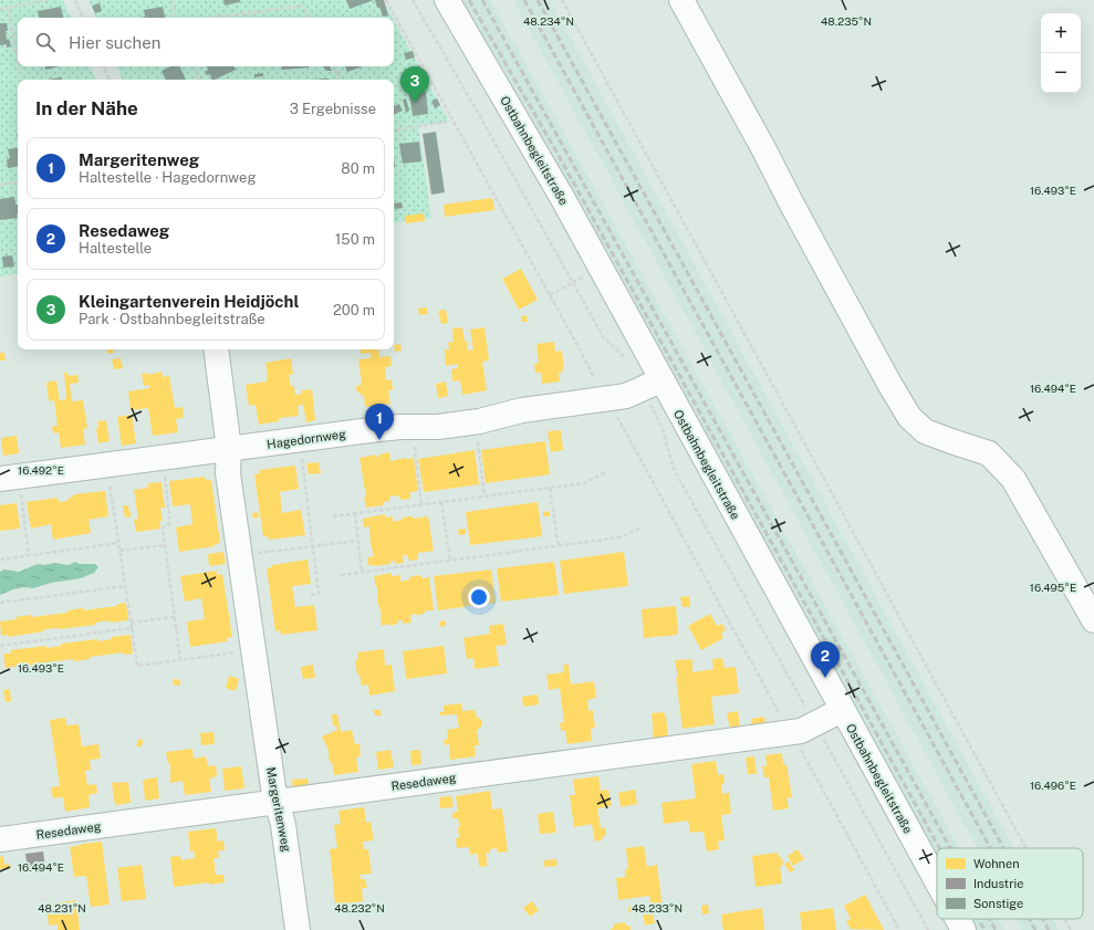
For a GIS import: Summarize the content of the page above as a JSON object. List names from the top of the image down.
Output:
{
  "streets": {
    "street": [
      "Ostbahnbegleitstraße",
      "Hagedornweg",
      "Resedaweg",
      "Margeritenweg"
    ]
  },
  "crossings": [
    ["Ostbahnbegleitstraße", "Hagedornweg"],
    ["Ostbahnbegleitstraße", "Resedaweg"],
    ["Hagedornweg", "Margeritenweg"],
    ["Resedaweg", "Margeritenweg"]
  ],
  "legend": ["Wohnen", "Industrie", "Sonstige"],
  "page": {
    "map_buttons": ["+", "−"],
    "search": "Hier suchen",
    "pins": ["3", "1", "2"],
    "heading": ["In der Nähe", "3 Ergebnisse"],
    "list": [
      {
        "mark": "1",
        "name": "Margeritenweg",
        "note": "Haltestelle · Hagedornweg",
        "value": "80 m"
      },
      {
        "mark": "2",
        "name": "Resedaweg",
        "note": "Haltestelle",
        "value": "150 m"
      },
      {
        "mark": "3",
        "name": "Kleingartenverein Heidjöchl",
        "note": "Park · Ostbahnbegleitstraße",
        "value": "200 m"
      }
    ]
  },
  "coordinates": [
    "48.234°N",
    "48.235°N",
    "16.493°E",
    "16.494°E",
    "16.492°E",
    "16.495°E",
    "16.496°E",
    "48.231°N",
    "48.232°N",
    "48.233°N"
  ]
}
